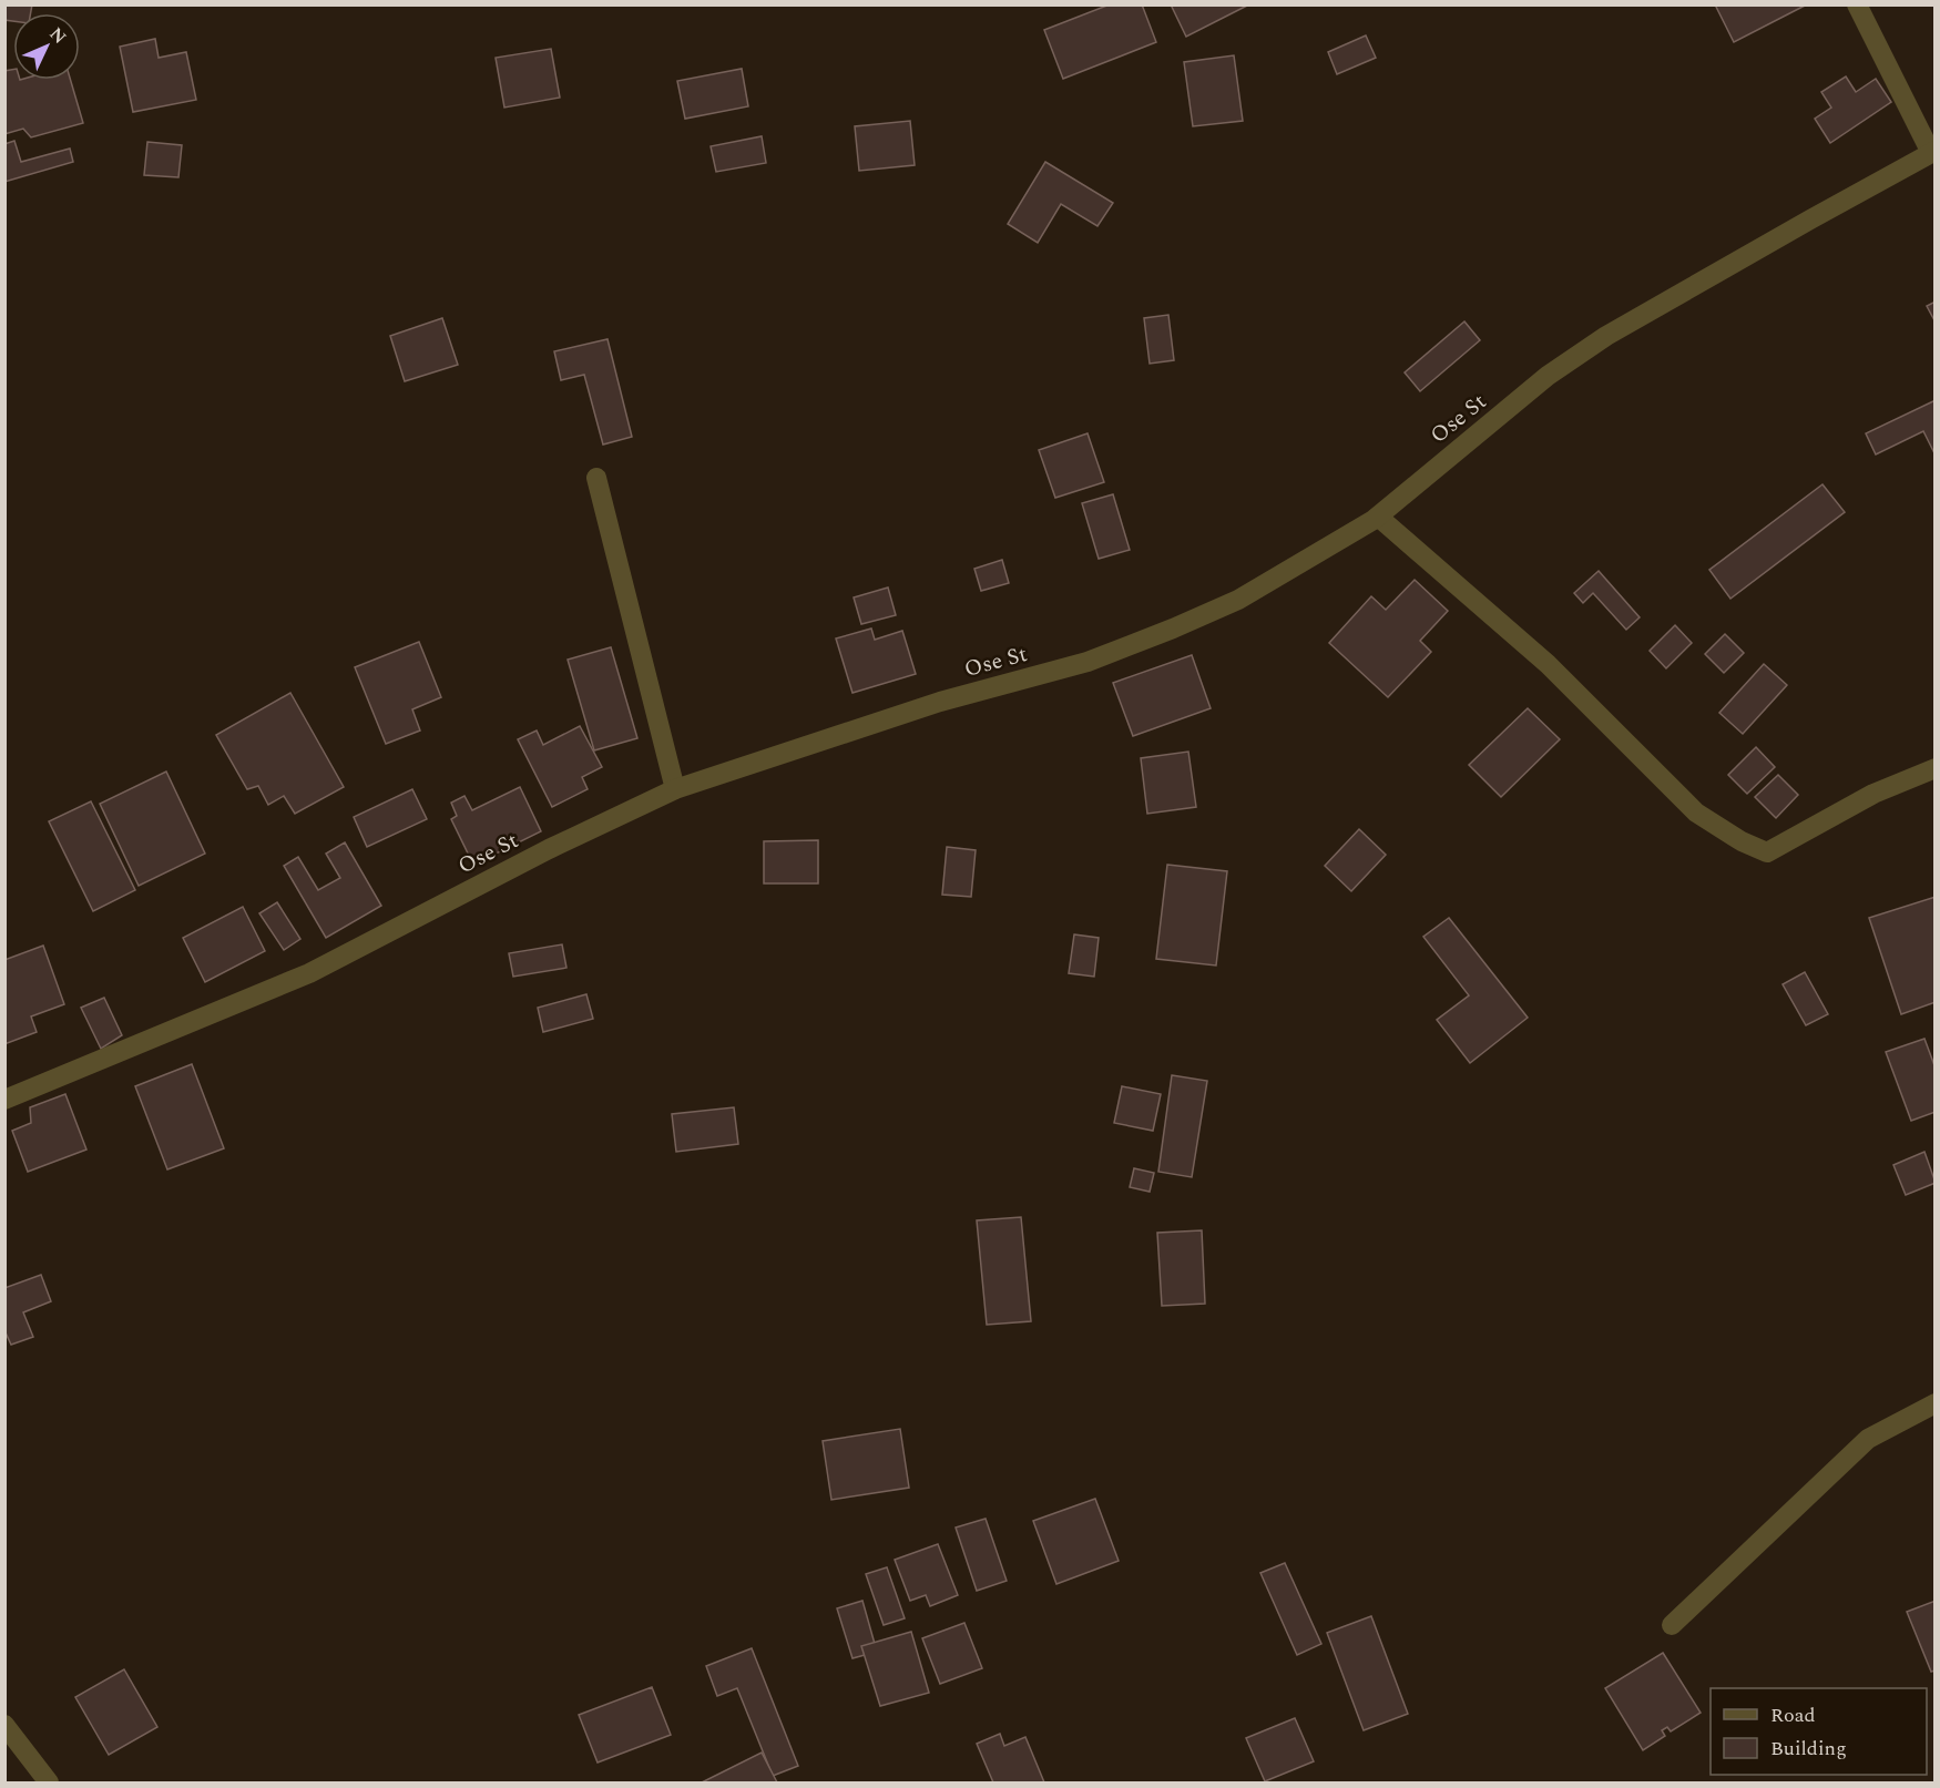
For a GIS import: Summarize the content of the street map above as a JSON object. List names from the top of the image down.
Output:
{
  "streets": {
    "street": ["Ose St"]
  },
  "legend": ["Road", "Building"],
  "north": "top right"
}
